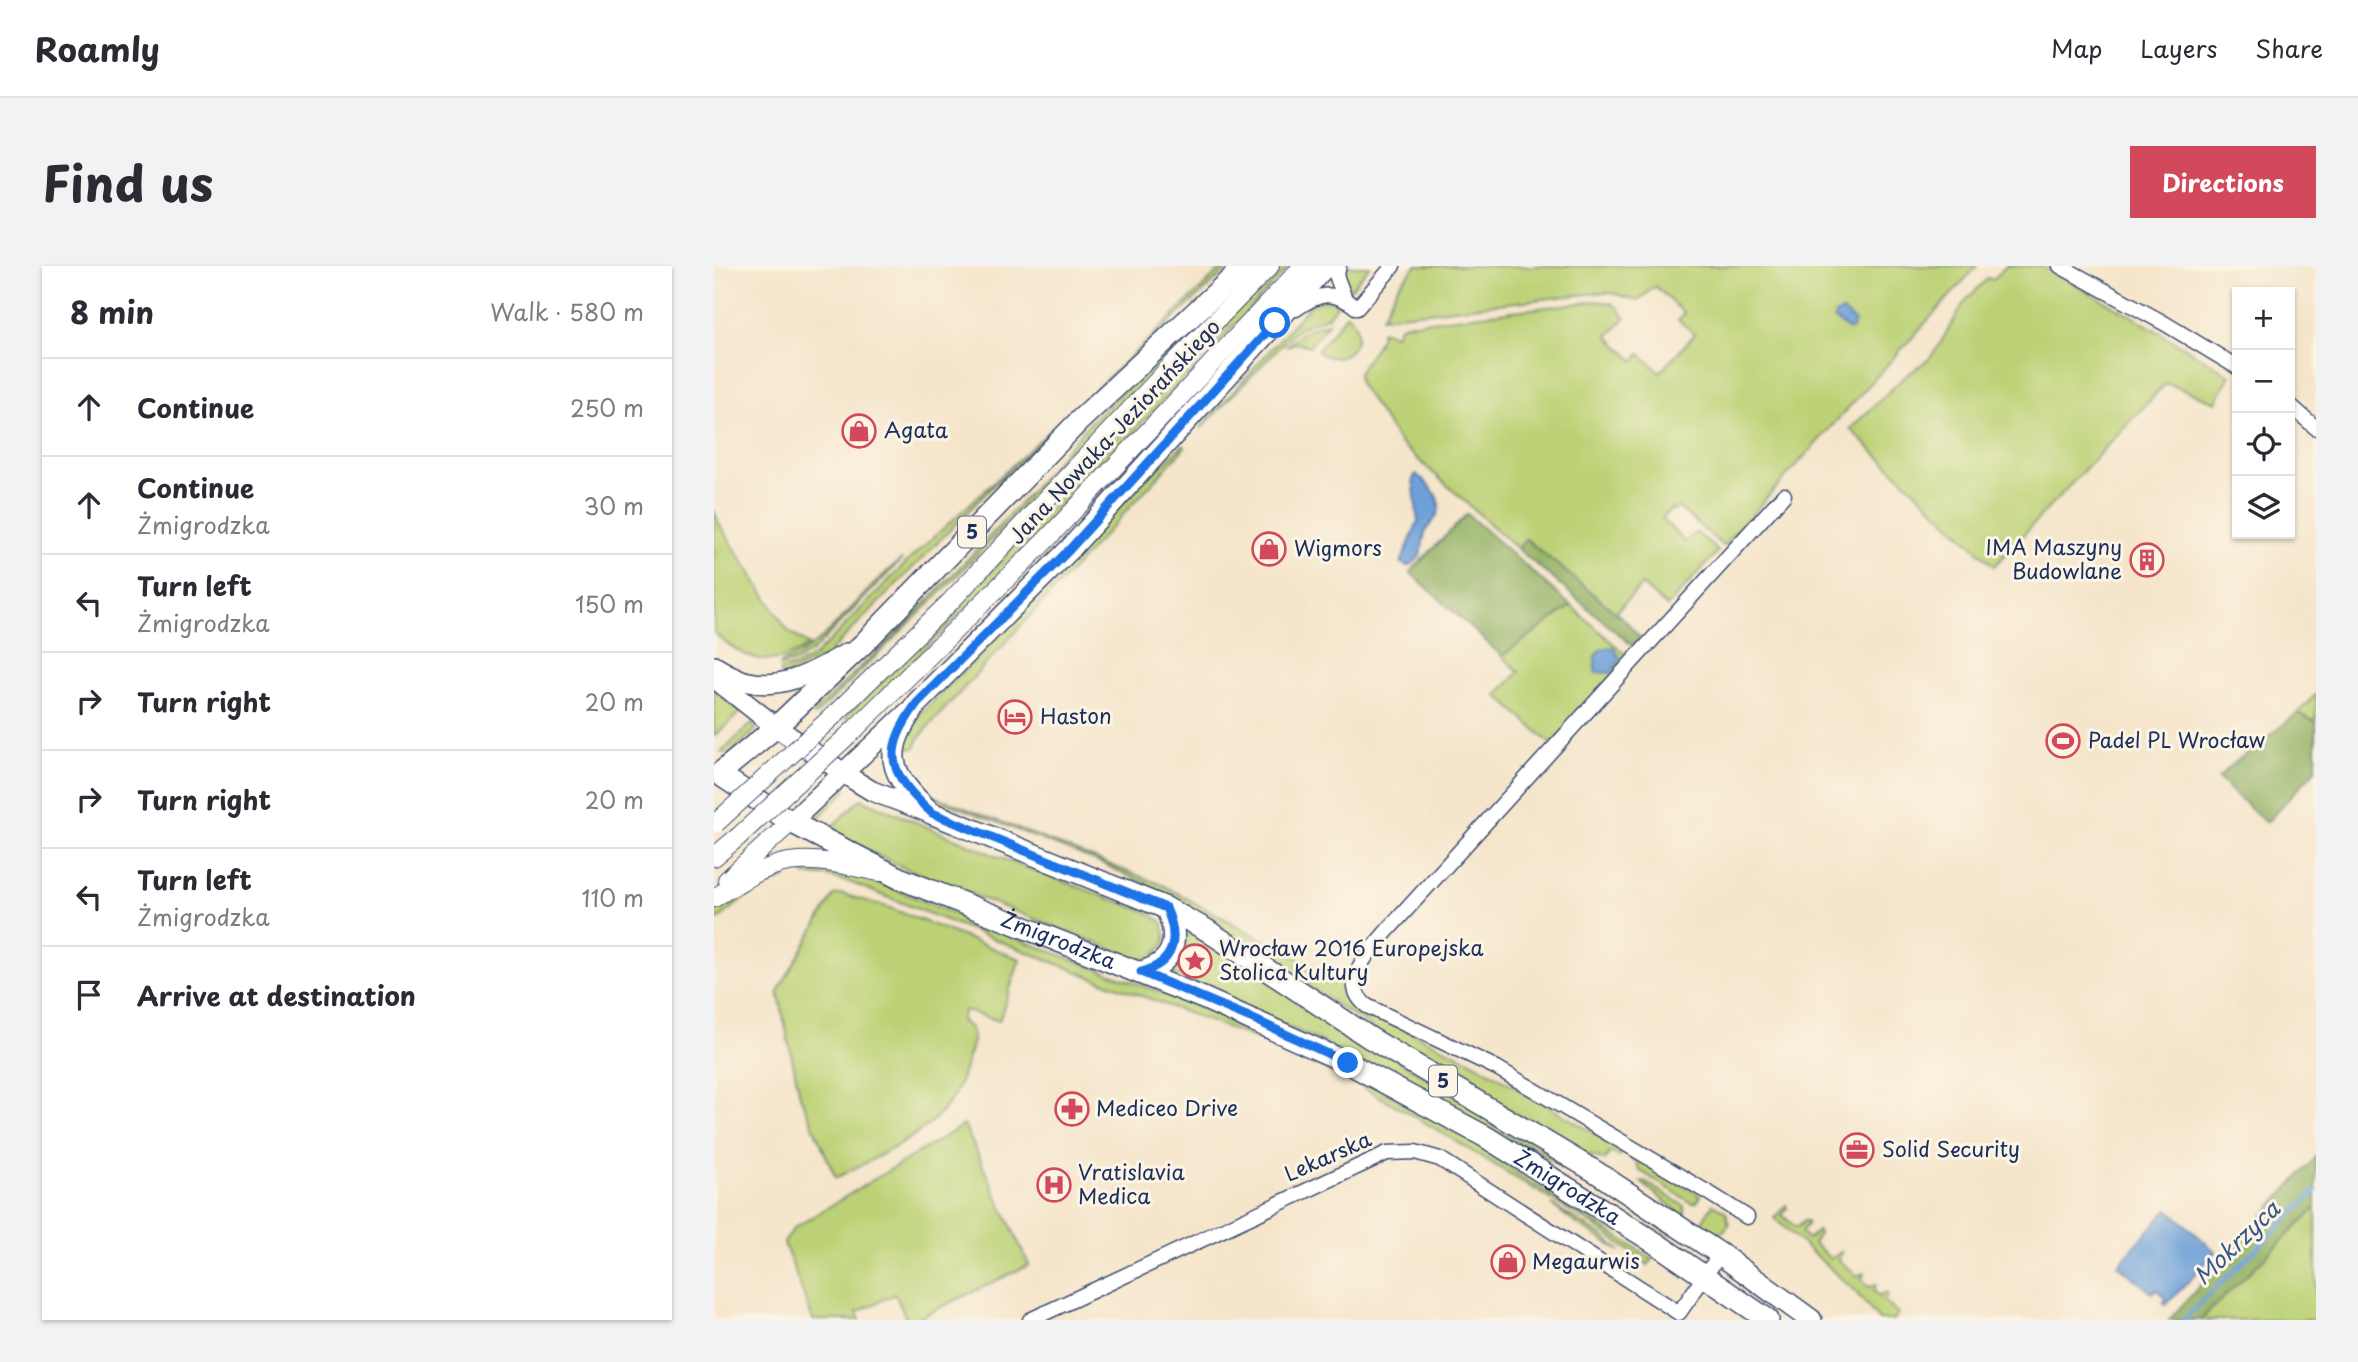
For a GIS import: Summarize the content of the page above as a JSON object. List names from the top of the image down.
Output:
{
  "streets": {
    "main road": ["5", "Żmigrodzka"],
    "street": ["Jana Nowaka-Jeziorańskiego", "Lekarska"]
  },
  "crossings": [
    ["5", "Żmigrodzka"],
    ["Żmigrodzka", "Lekarska"]
  ],
  "water": ["Mokrzyca"],
  "places": {
    "shop": ["Agata", "Wigmors", "Megaurwis"],
    "building": ["IMA Maszyny Budowlane"],
    "hotel": ["Haston"],
    "sports": ["Padel PL Wrocław"],
    "place": ["Wrocław 2016 Europejska Stolica Kultury"],
    "pharmacy": ["Mediceo Drive"],
    "office": ["Solid Security"],
    "hospital": ["Vratislavia Medica"]
  },
  "page": {
    "header": "Roamly",
    "nav": ["Map", "Layers", "Share"],
    "title": "Find us",
    "buttons": "Directions",
    "heading": ["8 min", "Walk · 580 m"],
    "map_buttons": ["+", "−"],
    "list": [
      ["Continue", "250 m"],
      ["Continue", "Żmigrodzka", "30 m"],
      ["Turn left", "Żmigrodzka", "150 m"],
      ["Turn right", "20 m"],
      ["Turn right", "20 m"],
      ["Turn left", "Żmigrodzka", "110 m"],
      "Arrive at destination"
    ]
  }
}
